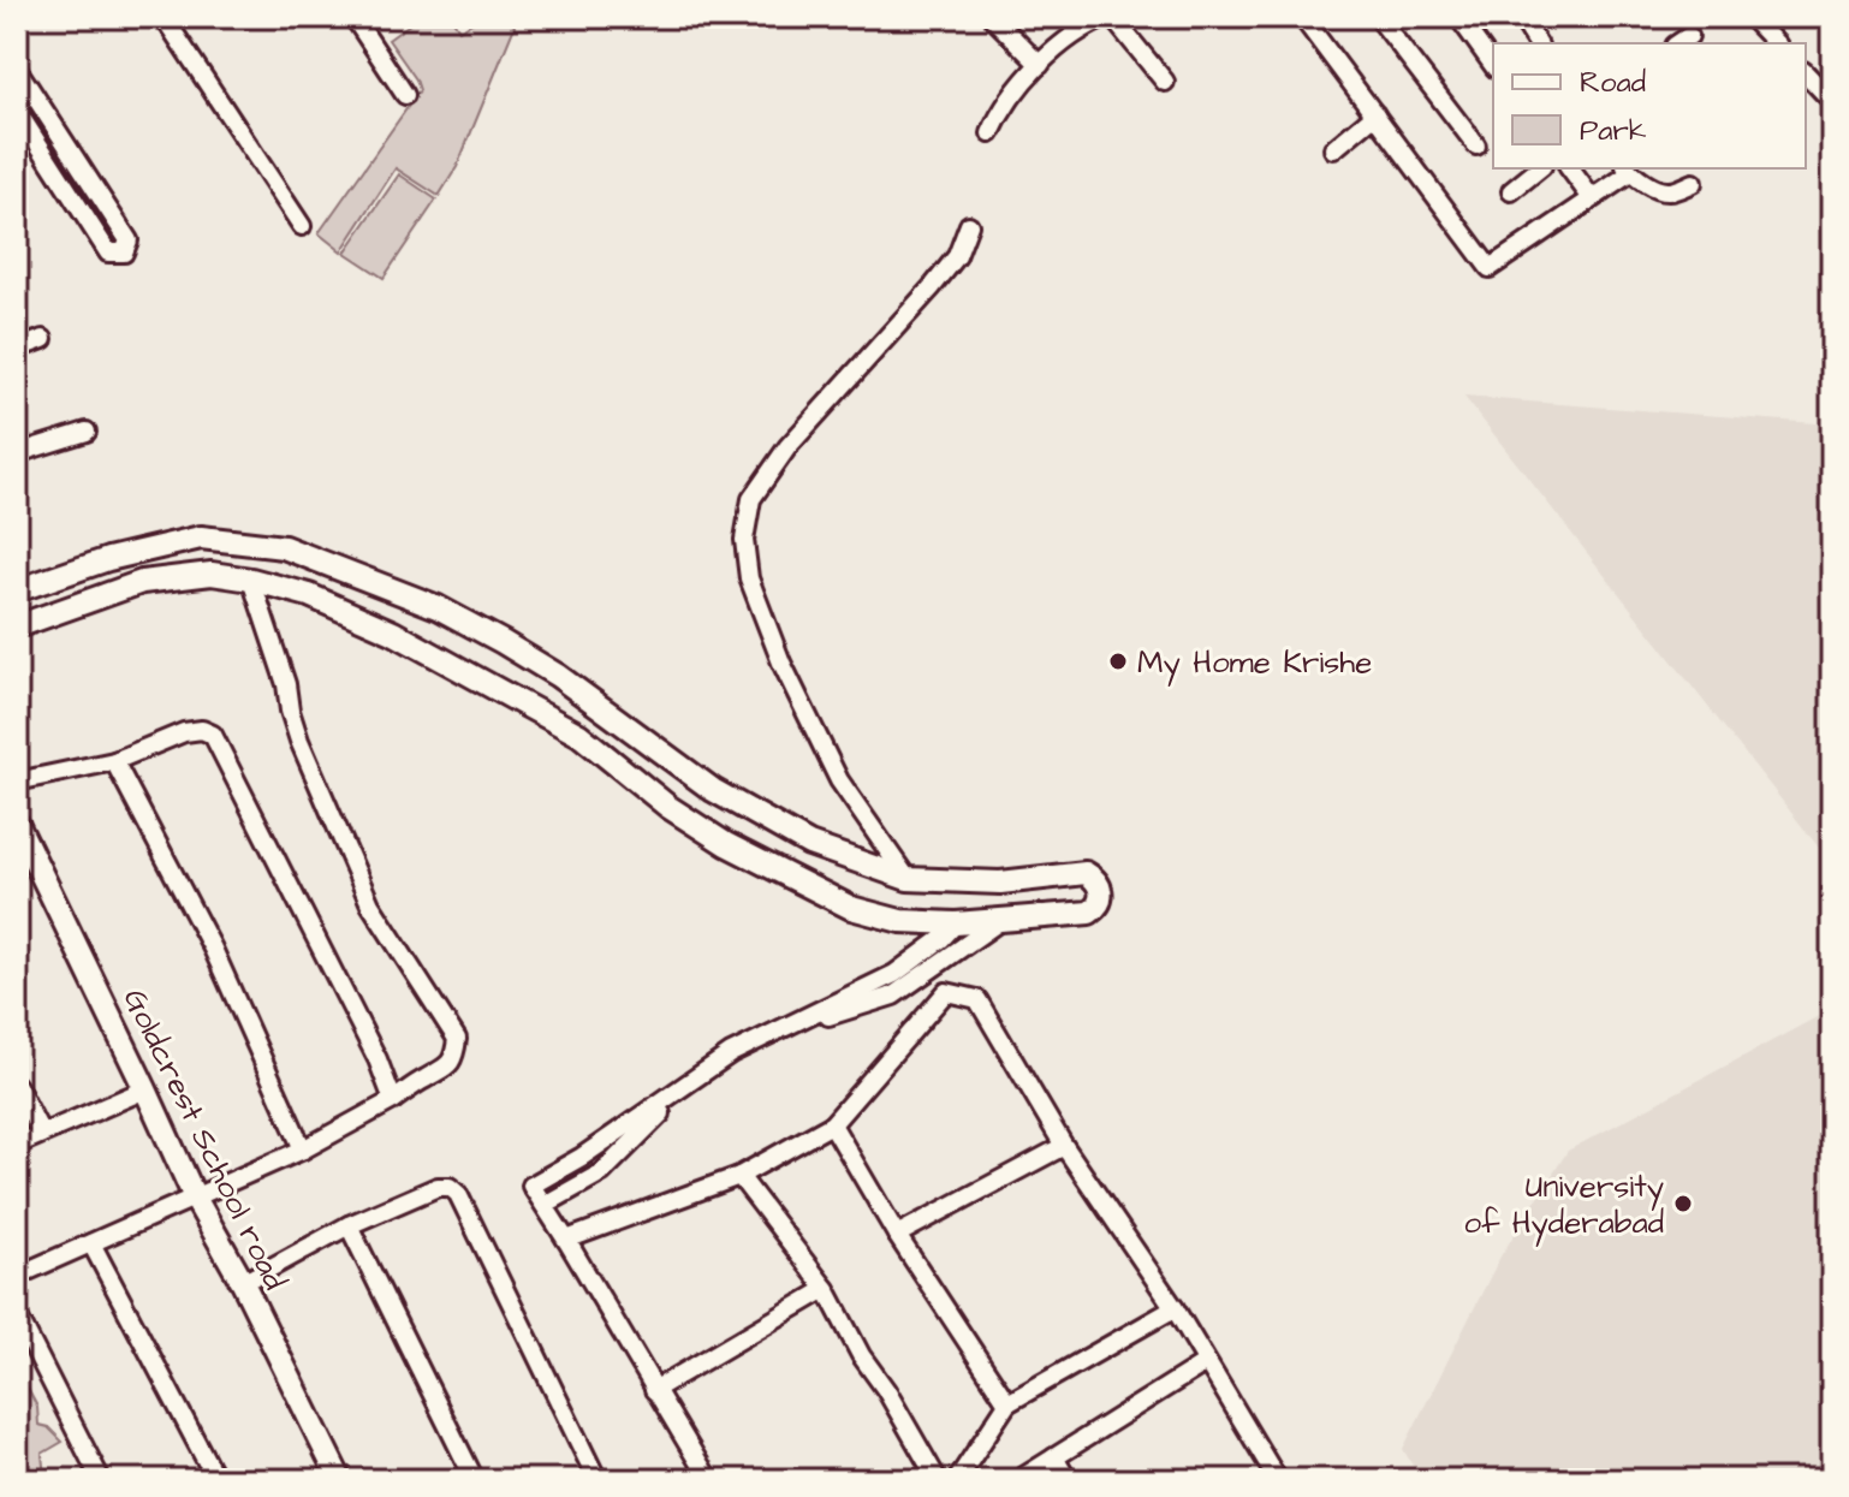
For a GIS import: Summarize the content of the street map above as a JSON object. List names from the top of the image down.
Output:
{
  "streets": {
    "street": ["Goldcrest School road"]
  },
  "places": ["My Home Krishe", "University of Hyderabad"],
  "legend": ["Road", "Park"]
}
